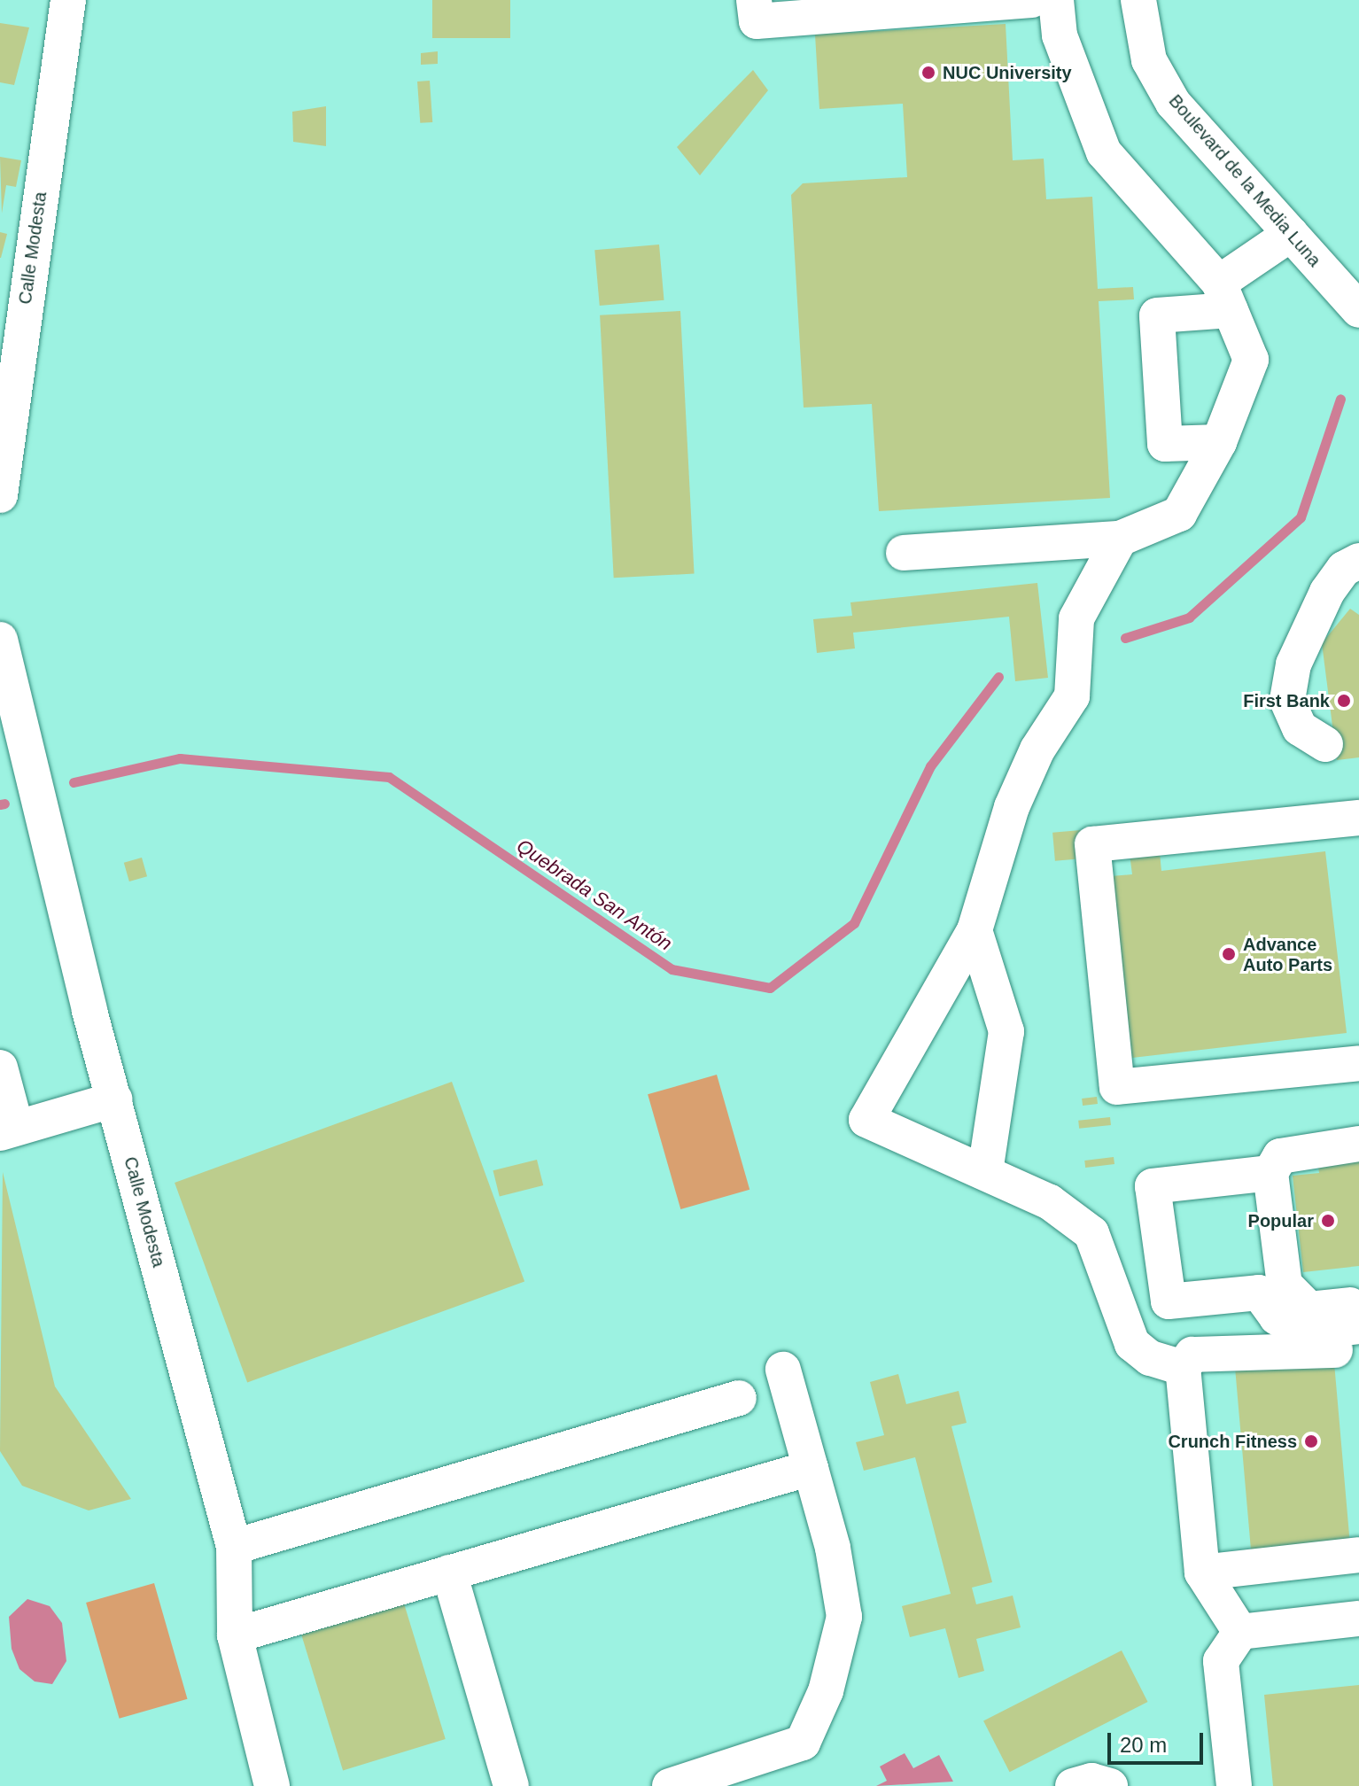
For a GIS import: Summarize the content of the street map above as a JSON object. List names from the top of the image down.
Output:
{
  "streets": {
    "street": ["Boulevard de la Media Luna", "Calle Modesta"]
  },
  "water": ["Quebrada San Antón"],
  "places": [
    "NUC University",
    "First Bank",
    "Advance Auto Parts",
    "Popular",
    "Crunch Fitness"
  ],
  "scale_bar": "20 m"
}
